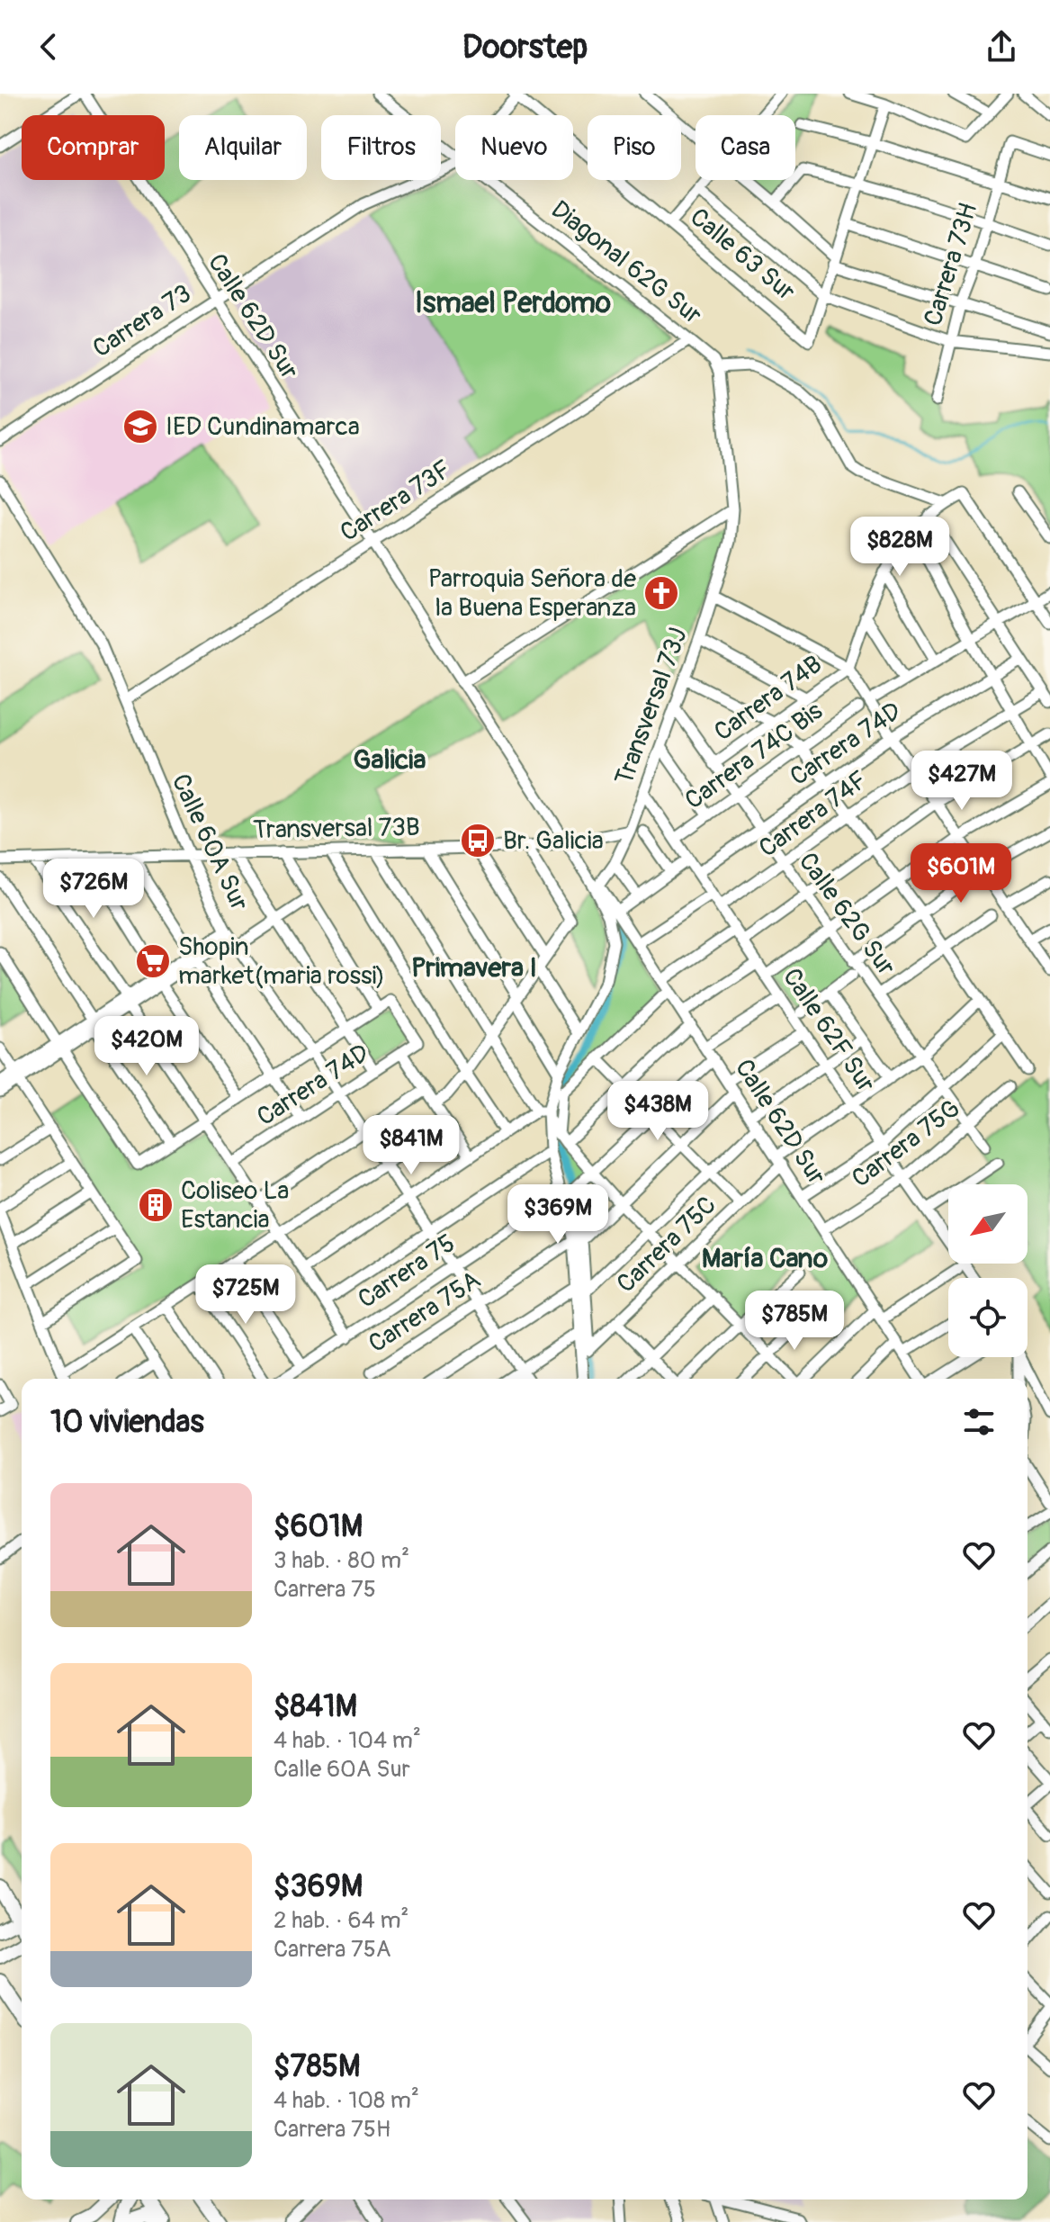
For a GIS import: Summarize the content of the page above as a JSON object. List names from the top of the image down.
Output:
{
  "streets": {
    "street": [
      "Calle 63 Sur",
      "Diagonal 62G Sur",
      "Carrera 73H",
      "Calle 62D Sur",
      "Carrera 73",
      "Carrera 73F",
      "Carrera 74B",
      "Transversal 73J",
      "Carrera 74D",
      "Carrera 74C Bis",
      "Carrera 74F",
      "Transversal 73B",
      "Calle 60A Sur",
      "Calle 62G Sur",
      "Calle 62F Sur",
      "Carrera 75G",
      "Carrera 75C",
      "Carrera 75",
      "Carrera 75A"
    ]
  },
  "crossings": [
    ["Calle 63 Sur", "Carrera 73"],
    ["Diagonal 62G Sur", "Carrera 73F"],
    ["Diagonal 62G Sur", "Transversal 73J"],
    ["Calle 62D Sur", "Carrera 73"],
    ["Calle 62D Sur", "Carrera 73F"],
    ["Calle 62D Sur", "Transversal 73J"],
    ["Calle 62D Sur", "Transversal 73B"],
    ["Calle 62D Sur", "Carrera 75G"],
    ["Calle 62D Sur", "Carrera 75C"],
    ["Calle 62D Sur", "Carrera 75"],
    ["Calle 62D Sur", "Carrera 75A"],
    ["Carrera 73F", "Calle 60A Sur"],
    ["Carrera 74B", "Calle 62G Sur"],
    ["Transversal 73J", "Transversal 73B"],
    ["Transversal 73J", "Calle 62G Sur"],
    ["Transversal 73J", "Calle 62F Sur"],
    ["Carrera 74D", "Calle 60A Sur"],
    ["Carrera 74D", "Calle 62G Sur"],
    ["Carrera 74D", "Calle 62F Sur"],
    ["Carrera 74C Bis", "Calle 62G Sur"],
    ["Carrera 74C Bis", "Calle 62F Sur"],
    ["Carrera 74F", "Calle 62G Sur"],
    ["Carrera 74F", "Calle 62F Sur"],
    ["Transversal 73B", "Calle 60A Sur"],
    ["Calle 60A Sur", "Carrera 75"],
    ["Calle 60A Sur", "Carrera 75A"],
    ["Calle 62G Sur", "Carrera 75G"],
    ["Calle 62G Sur", "Carrera 75C"],
    ["Calle 62F Sur", "Carrera 75G"],
    ["Calle 62F Sur", "Carrera 75C"]
  ],
  "districts": [
    "Ismael Perdomo",
    "Galicia",
    "Primavera I",
    "María Cano"
  ],
  "places": {
    "school or university": ["IED Cundinamarca"],
    "church": ["Parroquia Señora de la Buena Esperanza"],
    "bus stop": ["Br. Galicia"],
    "supermarket": ["Shopin market(maria rossi)"],
    "building": ["Coliseo La Estancia"]
  },
  "north": "bottom left",
  "page": {
    "header": "Doorstep",
    "chip": [
      "Comprar",
      "Alquilar",
      "Filtros",
      "Nuevo",
      "Piso",
      "Casa"
    ],
    "price": [
      "$828M",
      "$427M",
      "$601M",
      "$726M",
      "$420M",
      "$438M",
      "$841M",
      "$369M",
      "$725M",
      "$785M"
    ],
    "heading": "10 viviendas",
    "list": [
      {
        "name": "$601M",
        "note": "3 hab. · 80 m² · Carrera 75"
      },
      {
        "name": "$841M",
        "note": "4 hab. · 104 m² · Calle 60A Sur"
      },
      {
        "name": "$369M",
        "note": "2 hab. · 64 m² · Carrera 75A"
      },
      {
        "name": "$785M",
        "note": "4 hab. · 108 m² · Carrera 75H"
      }
    ]
  }
}
